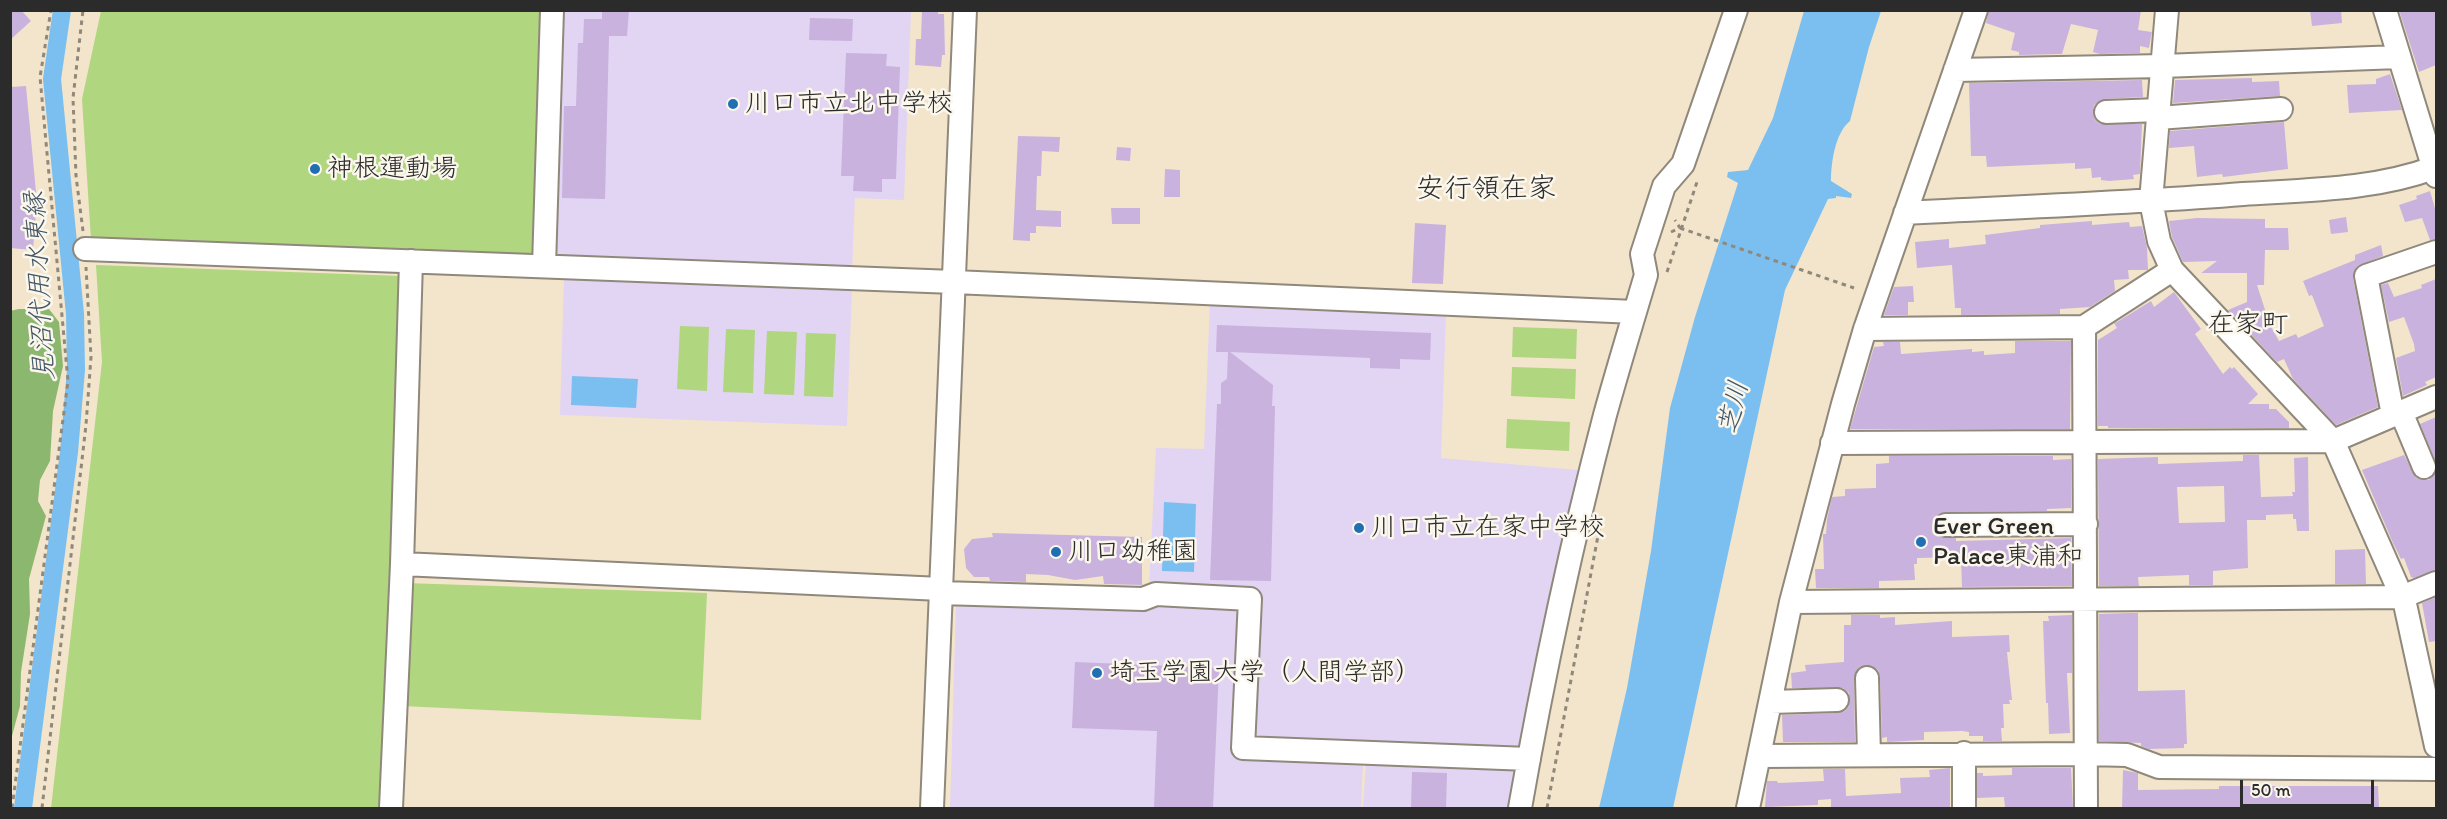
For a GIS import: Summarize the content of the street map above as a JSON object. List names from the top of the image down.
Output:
{
  "districts": ["安行領在家", "在家町"],
  "water": ["見沼代用水東縁", "芝川"],
  "places": [
    "川口市立北中学校",
    "神根運動場",
    "川口市立在家中学校",
    "Ever Green Palace東浦和",
    "川口幼稚園",
    "埼玉学園大学（人間学部）"
  ],
  "scale_bar": "50 m"
}
